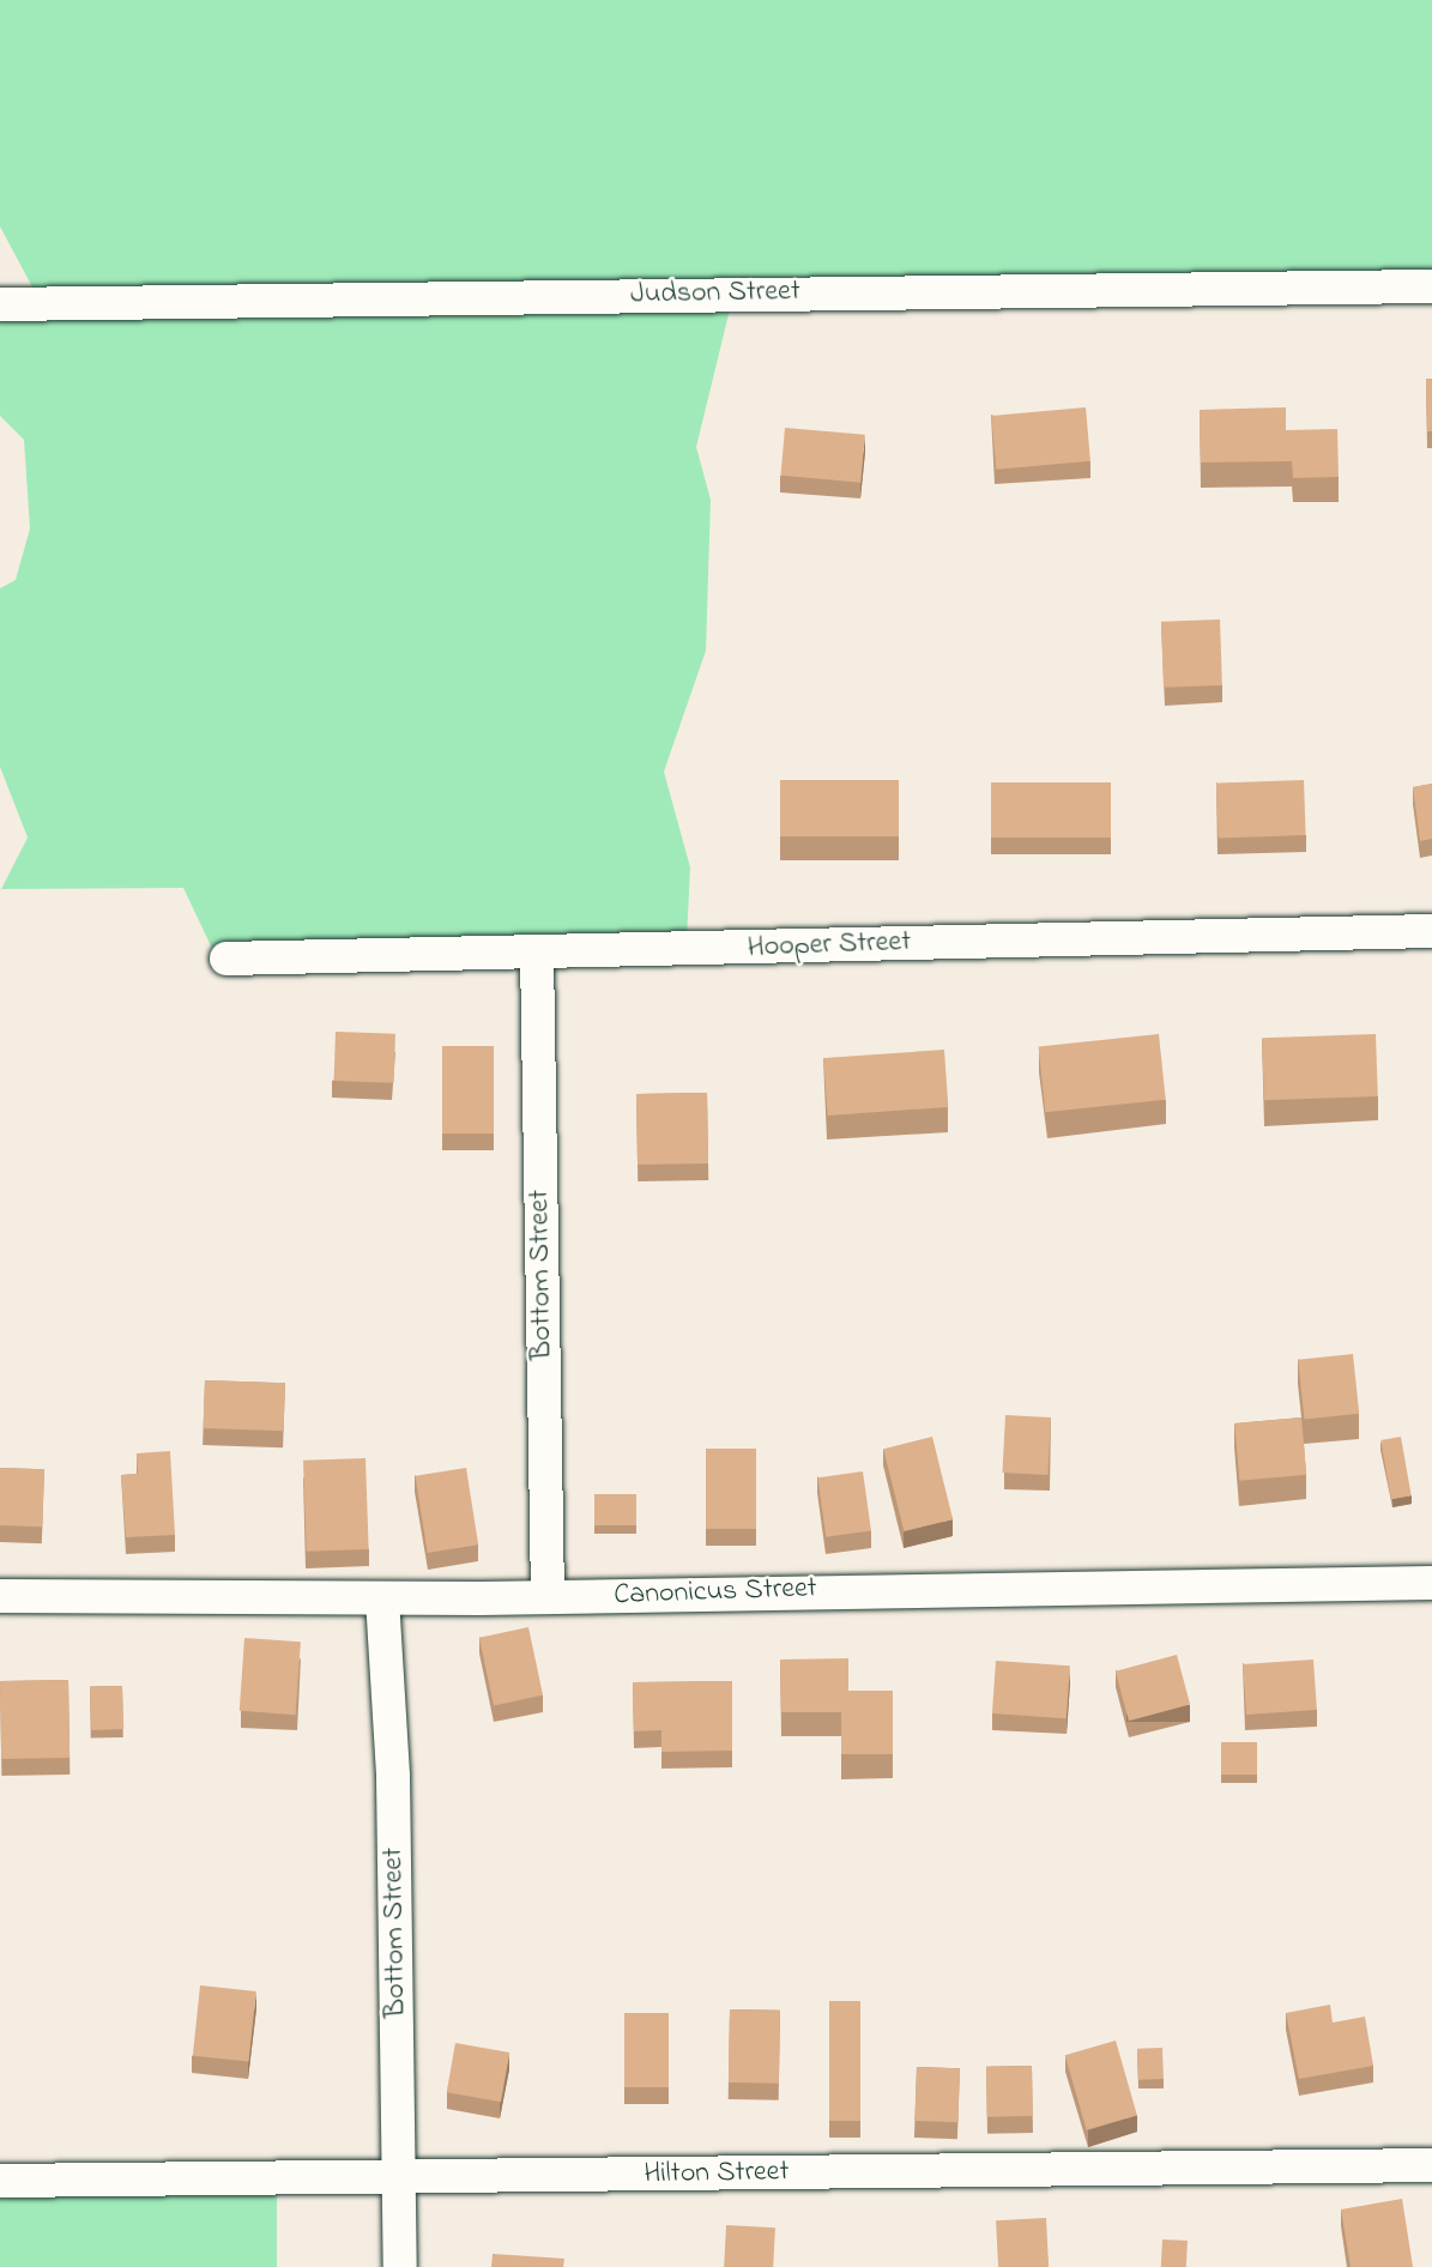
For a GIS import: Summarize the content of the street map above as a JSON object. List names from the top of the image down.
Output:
{
  "streets": {
    "street": [
      "Judson Street",
      "Hooper Street",
      "Bottom Street",
      "Canonicus Street",
      "Hilton Street"
    ]
  },
  "crossings": [
    ["Hooper Street", "Bottom Street"],
    ["Bottom Street", "Canonicus Street"],
    ["Bottom Street", "Hilton Street"]
  ]
}
